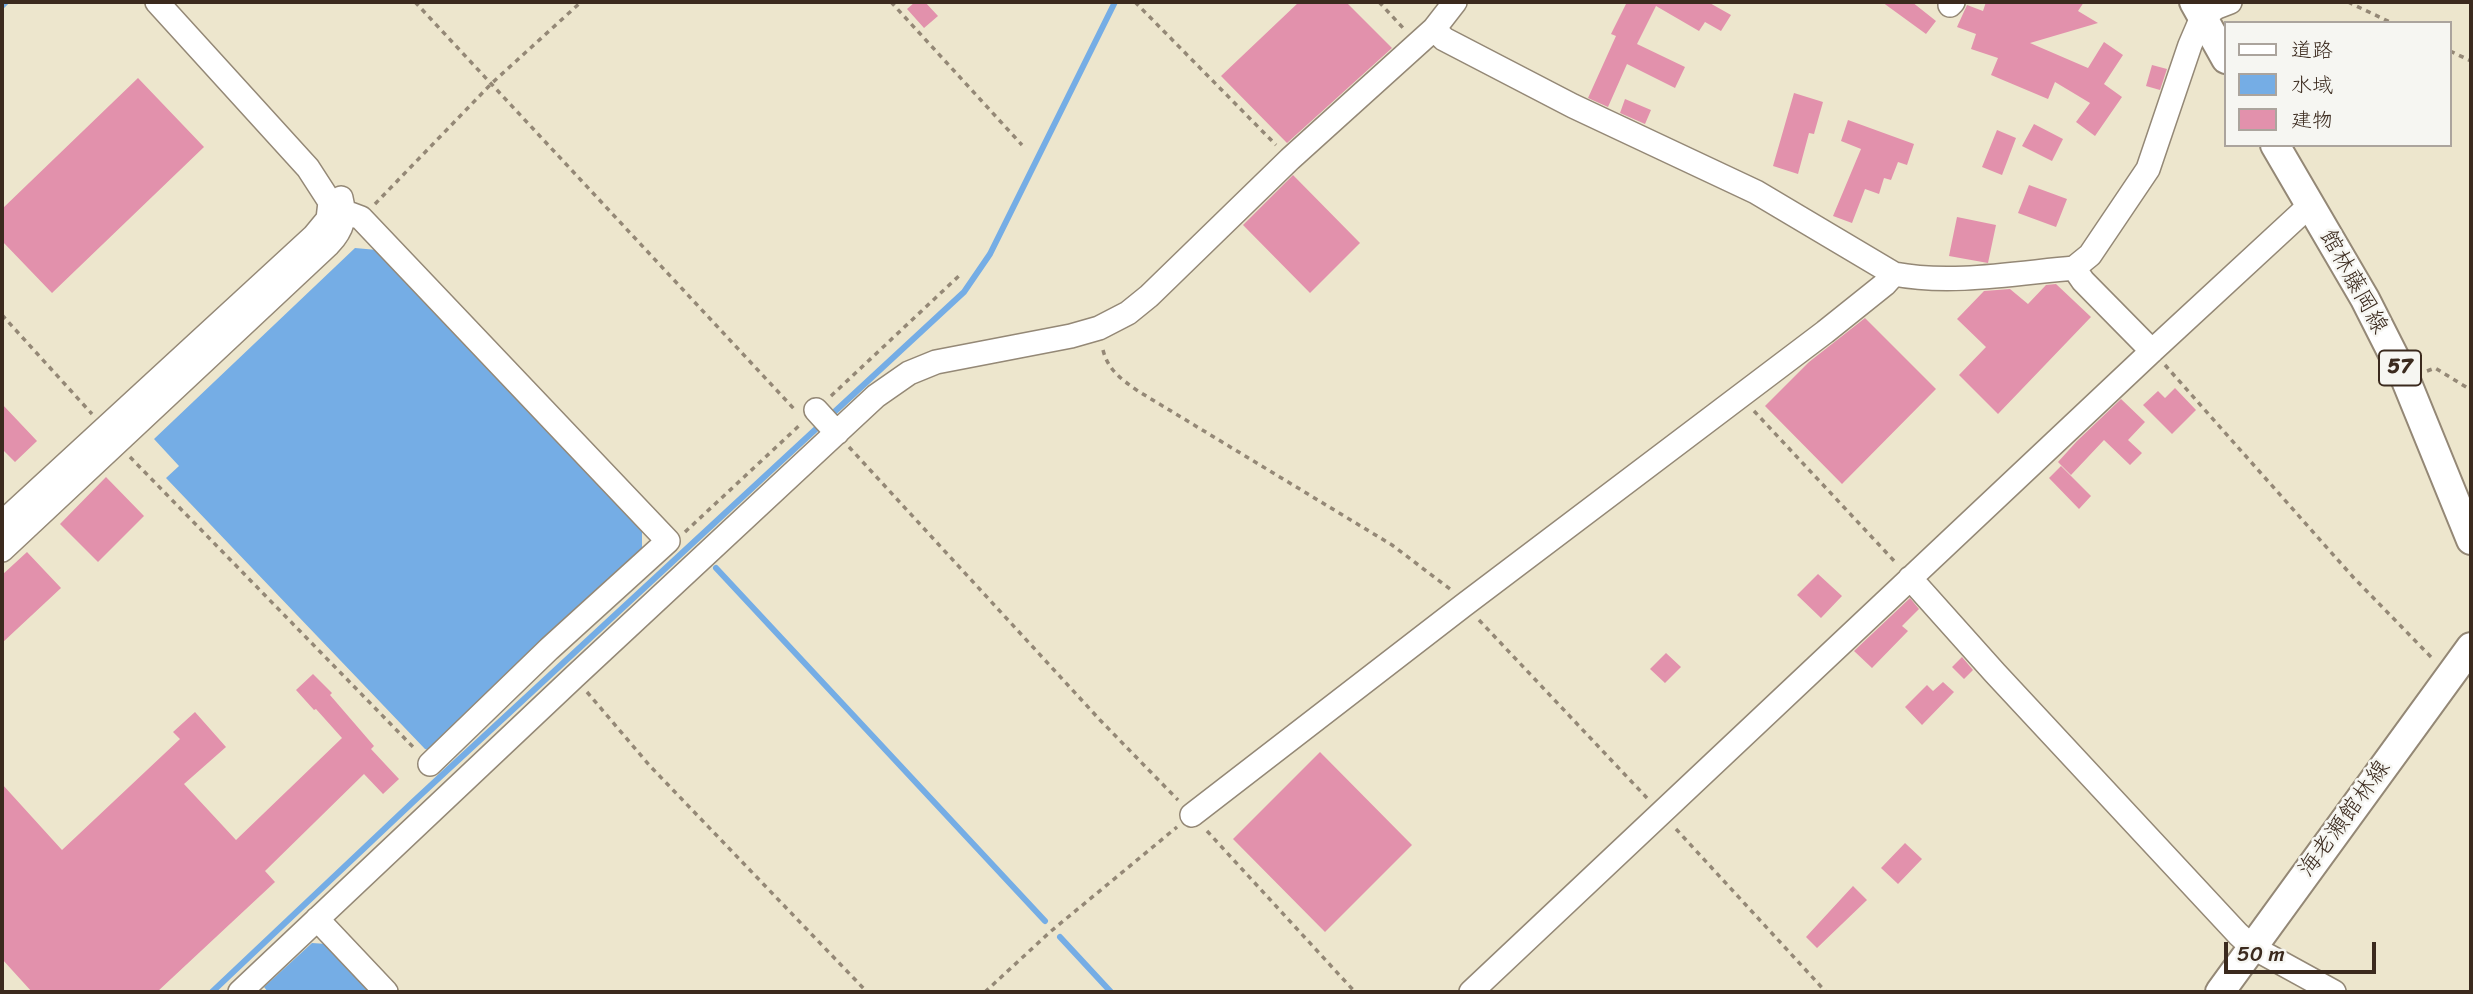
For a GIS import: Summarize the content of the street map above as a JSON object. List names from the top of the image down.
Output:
{
  "streets": {
    "main road": ["館林藤岡線", "57", "海老瀬館林線"]
  },
  "legend": ["道路", "水域", "建物"],
  "scale_bar": "50 m"
}
